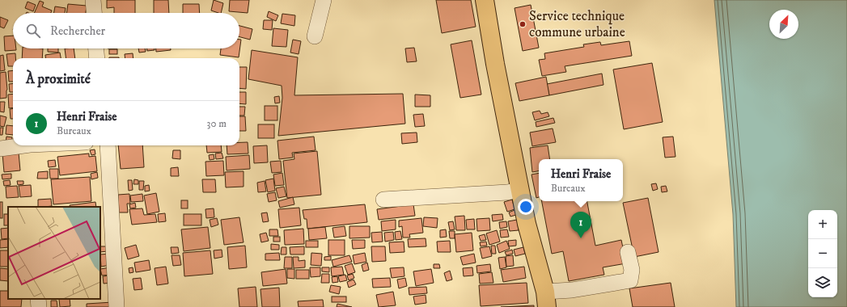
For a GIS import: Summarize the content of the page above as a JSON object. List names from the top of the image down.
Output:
{
  "places": ["Service technique commune urbaine"],
  "north": "top right",
  "page": {
    "search": "Rechercher",
    "heading": "À proximité",
    "list": [
      {
        "mark": "1",
        "name": "Henri Fraise",
        "note": "Bureaux",
        "value": "30 m"
      }
    ],
    "popup": ["Henri Fraise", "Bureaux"],
    "map_buttons": ["+", "−"],
    "pins": "1"
  }
}
